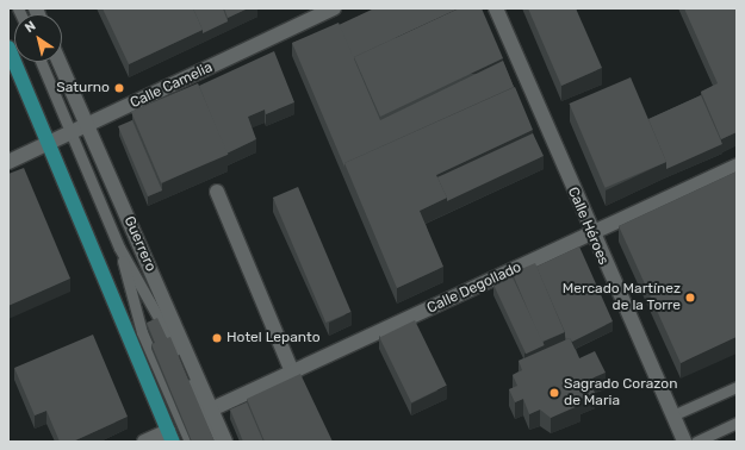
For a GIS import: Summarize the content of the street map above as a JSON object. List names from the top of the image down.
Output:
{
  "streets": {
    "street": [
      "Calle Camelia",
      "Calle Héroes",
      "Guerrero",
      "Calle Degollado"
    ]
  },
  "crossings": [
    ["Calle Camelia", "Guerrero"],
    ["Calle Héroes", "Calle Degollado"],
    ["Guerrero", "Calle Degollado"]
  ],
  "places": [
    "Saturno",
    "Mercado Martínez de la Torre",
    "Hotel Lepanto",
    "Sagrado Corazon de Maria"
  ],
  "north": "top left"
}
